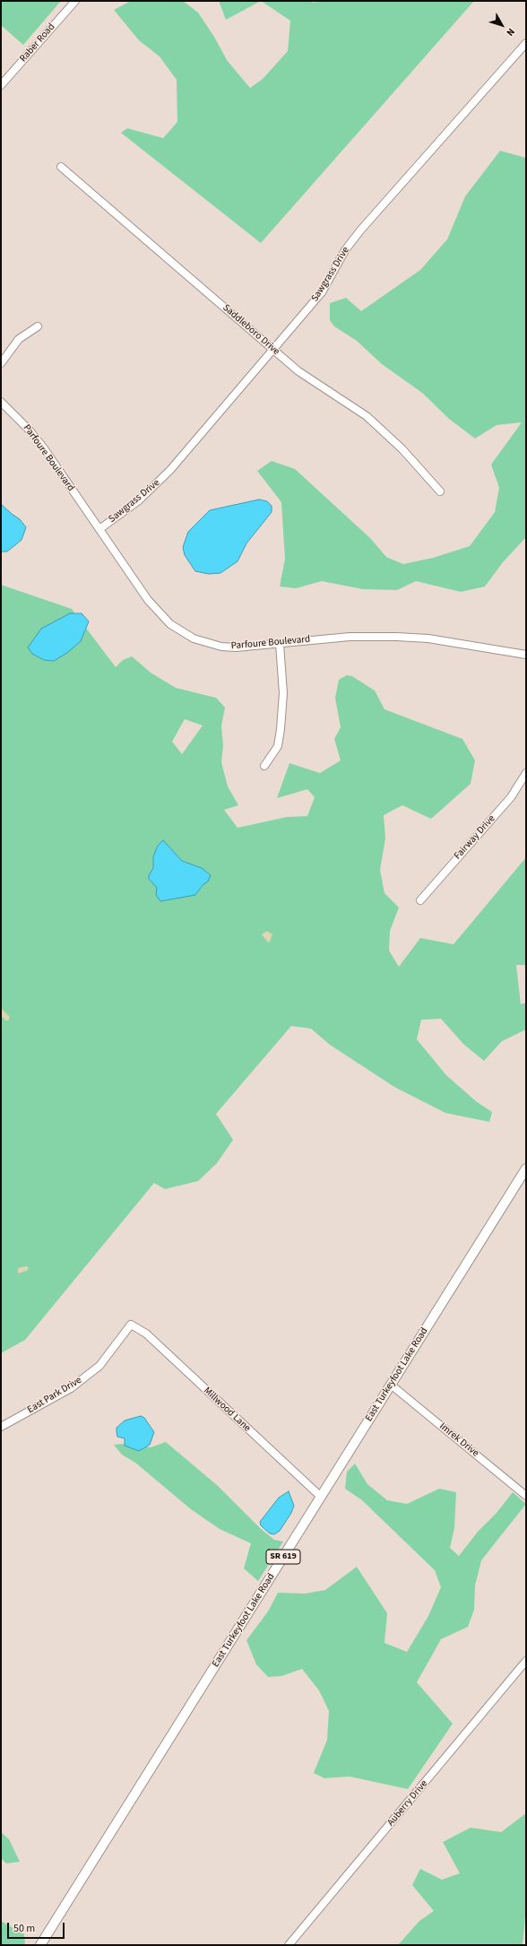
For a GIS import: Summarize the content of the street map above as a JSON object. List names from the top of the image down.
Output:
{
  "streets": {
    "main road": ["East Turkeyfoot Lake Road", "SR 619"],
    "street": [
      "Raber Road",
      "Sawgrass Drive",
      "Saddleboro Drive",
      "Parfoure Boulevard",
      "Fairway Drive",
      "East Park Drive",
      "Millwood Lane",
      "Imrek Drive",
      "Auberry Drive"
    ]
  },
  "crossings": [
    ["Sawgrass Drive", "Saddleboro Drive"],
    ["Sawgrass Drive", "Parfoure Boulevard"],
    ["East Turkeyfoot Lake Road", "Millwood Lane"],
    ["East Turkeyfoot Lake Road", "Imrek Drive"],
    ["East Park Drive", "Millwood Lane"]
  ],
  "scale_bar": "50 m",
  "north": "bottom right"
}
